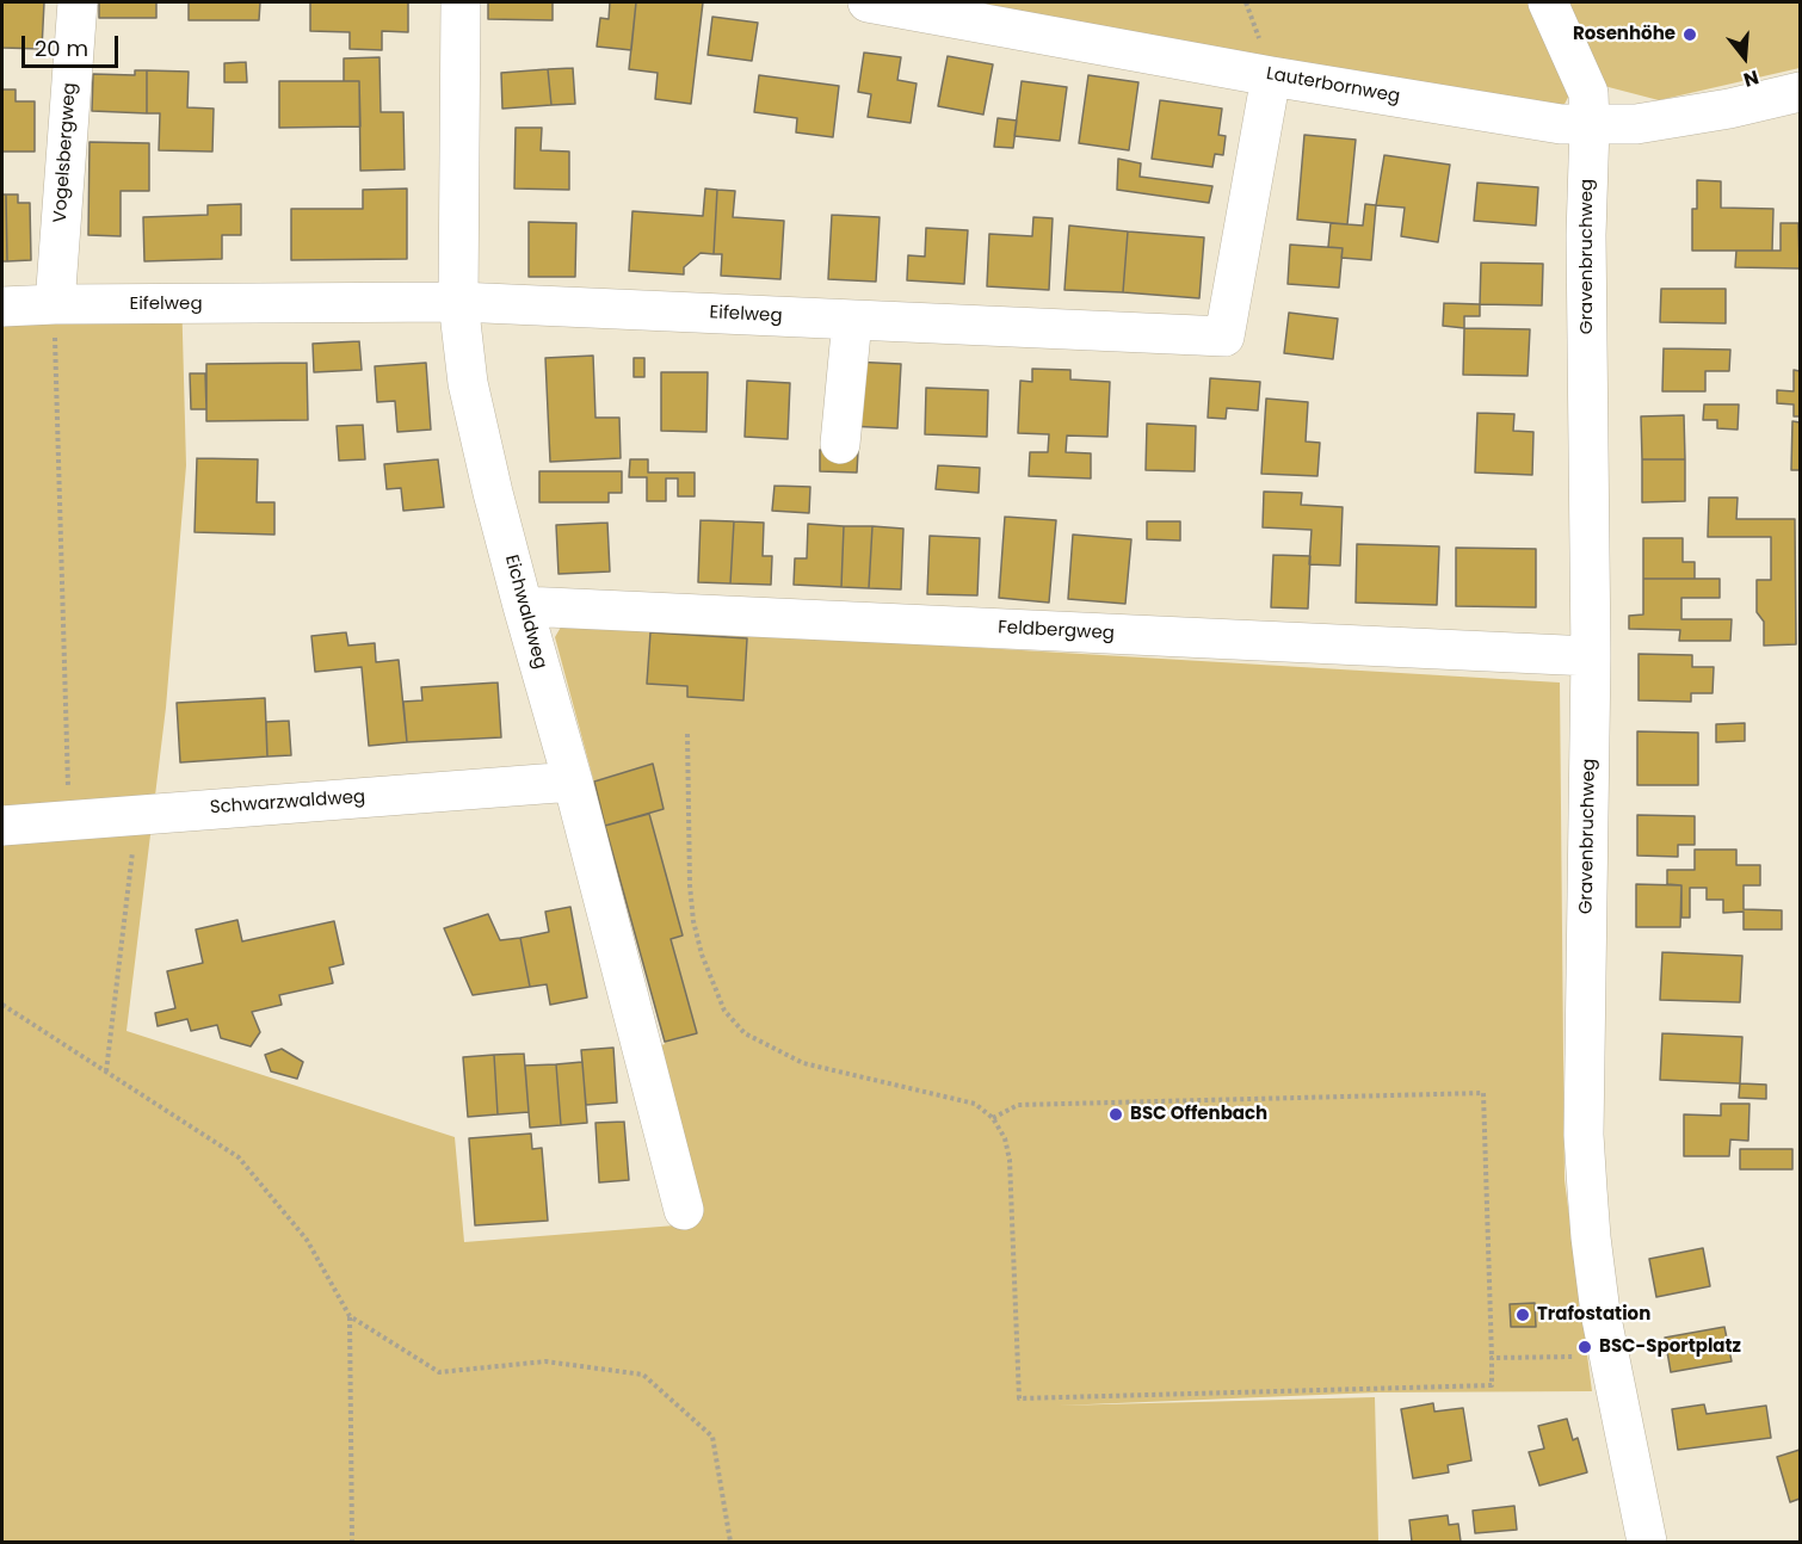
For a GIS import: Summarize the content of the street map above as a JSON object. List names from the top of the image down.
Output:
{
  "streets": {
    "street": [
      "Lauterbornweg",
      "Vogelsbergweg",
      "Gravenbruchweg",
      "Eifelweg",
      "Eichwaldweg",
      "Feldbergweg",
      "Schwarzwaldweg"
    ]
  },
  "crossings": [
    ["Lauterbornweg", "Gravenbruchweg"],
    ["Lauterbornweg", "Eifelweg"],
    ["Vogelsbergweg", "Eifelweg"],
    ["Gravenbruchweg", "Feldbergweg"],
    ["Eifelweg", "Eichwaldweg"],
    ["Eichwaldweg", "Feldbergweg"],
    ["Eichwaldweg", "Schwarzwaldweg"]
  ],
  "places": [
    "Rosenhöhe",
    "BSC Offenbach",
    "Trafostation",
    "BSC-Sportplatz"
  ],
  "scale_bar": "20 m",
  "north": "bottom"
}
